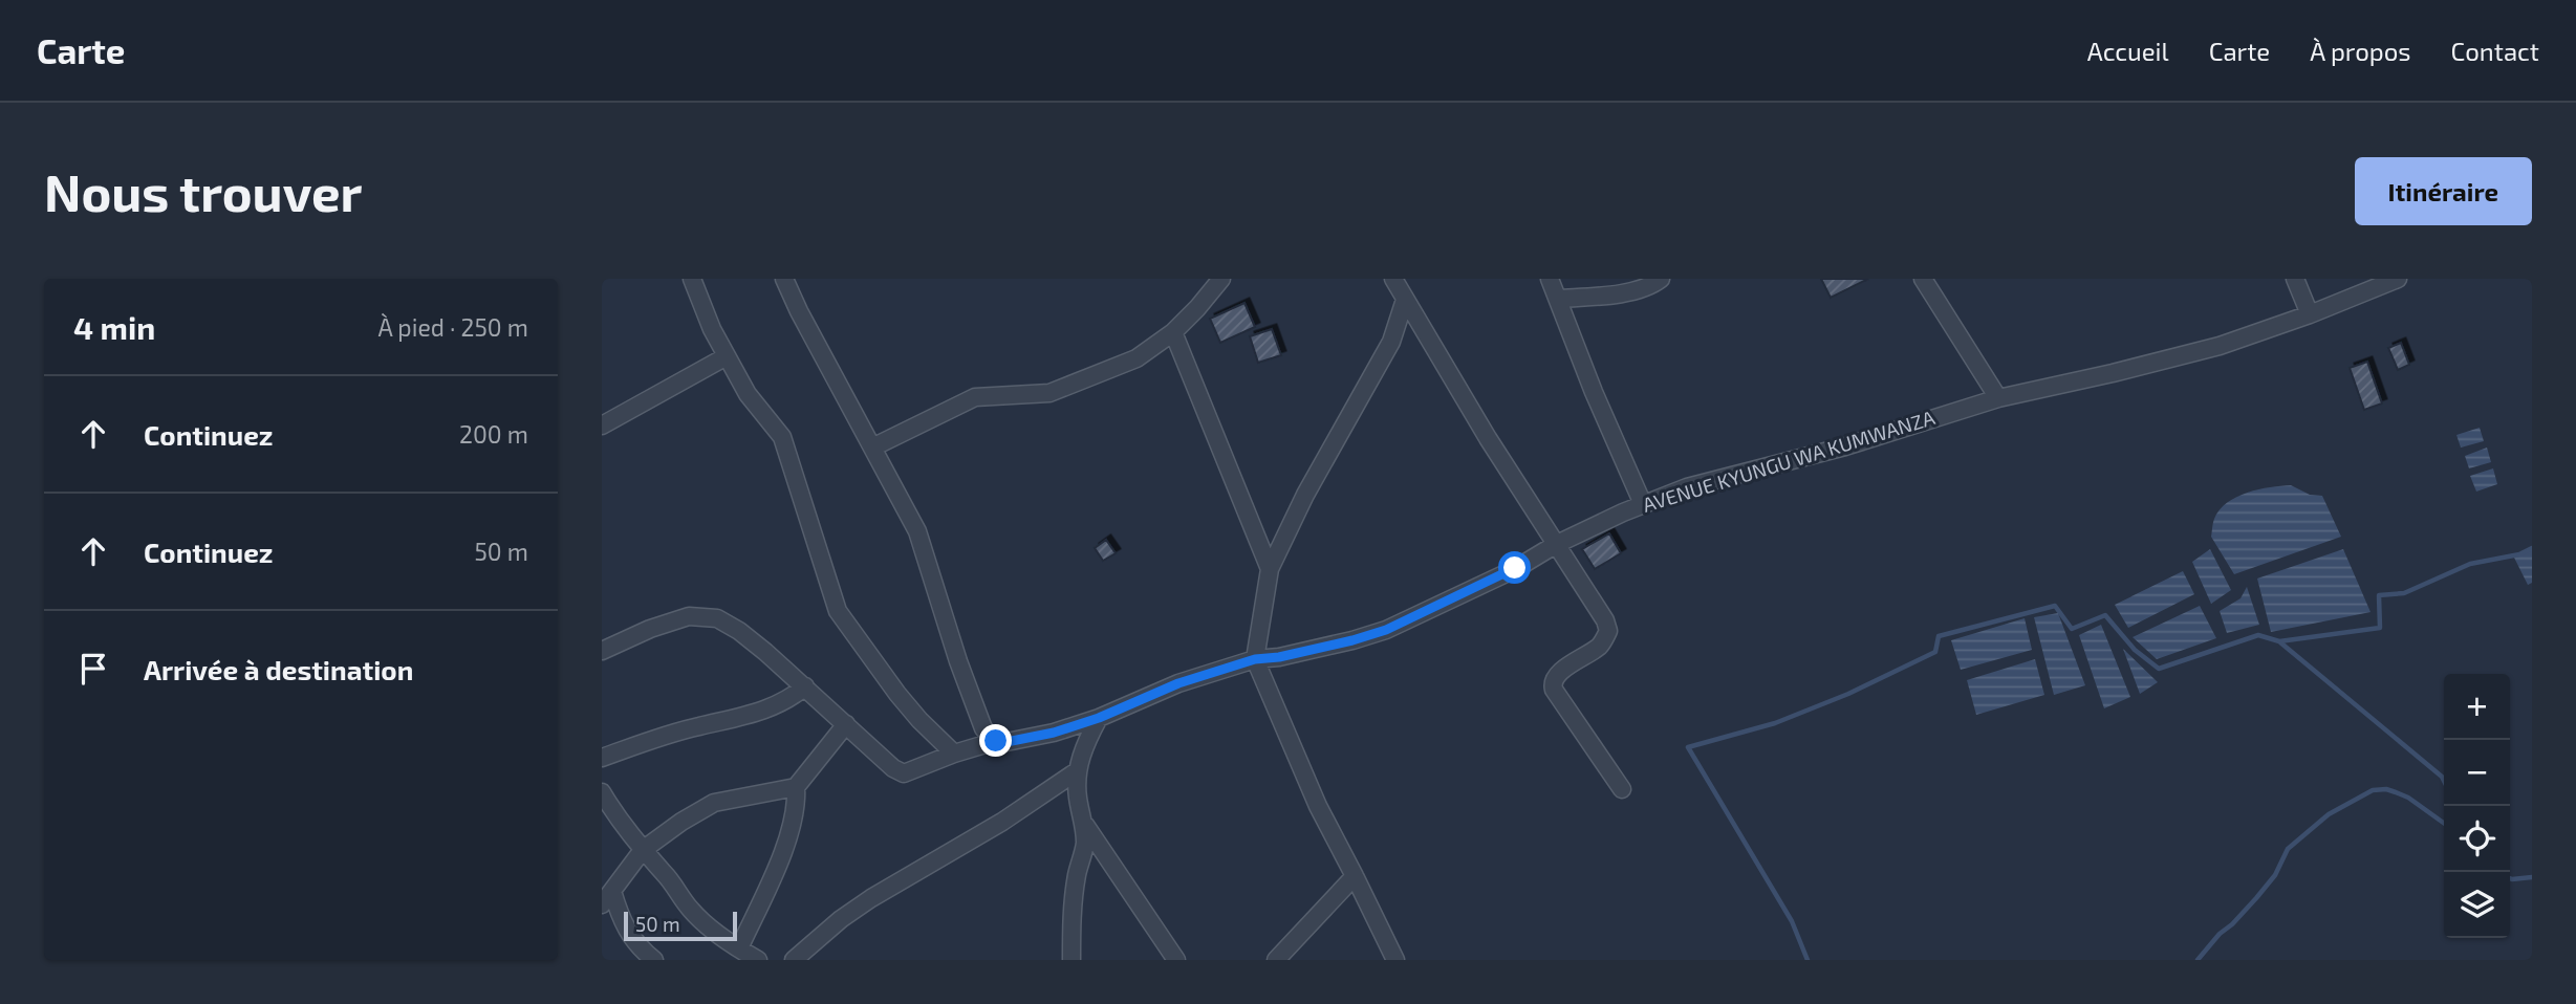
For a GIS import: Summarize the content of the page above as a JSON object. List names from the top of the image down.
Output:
{
  "streets": {
    "street": ["AVENUE KYUNGU WA KUMWANZA"]
  },
  "scale_bar": "50 m",
  "page": {
    "header": "Carte",
    "nav": [
      "Accueil",
      "Carte",
      "À propos",
      "Contact"
    ],
    "buttons": "Itinéraire",
    "title": "Nous trouver",
    "heading": ["4 min", "À pied · 250 m"],
    "list": [
      ["Continuez", "200 m"],
      ["Continuez", "50 m"],
      "Arrivée à destination"
    ],
    "map_buttons": ["+", "−"],
    "scale": "50 m"
  }
}
